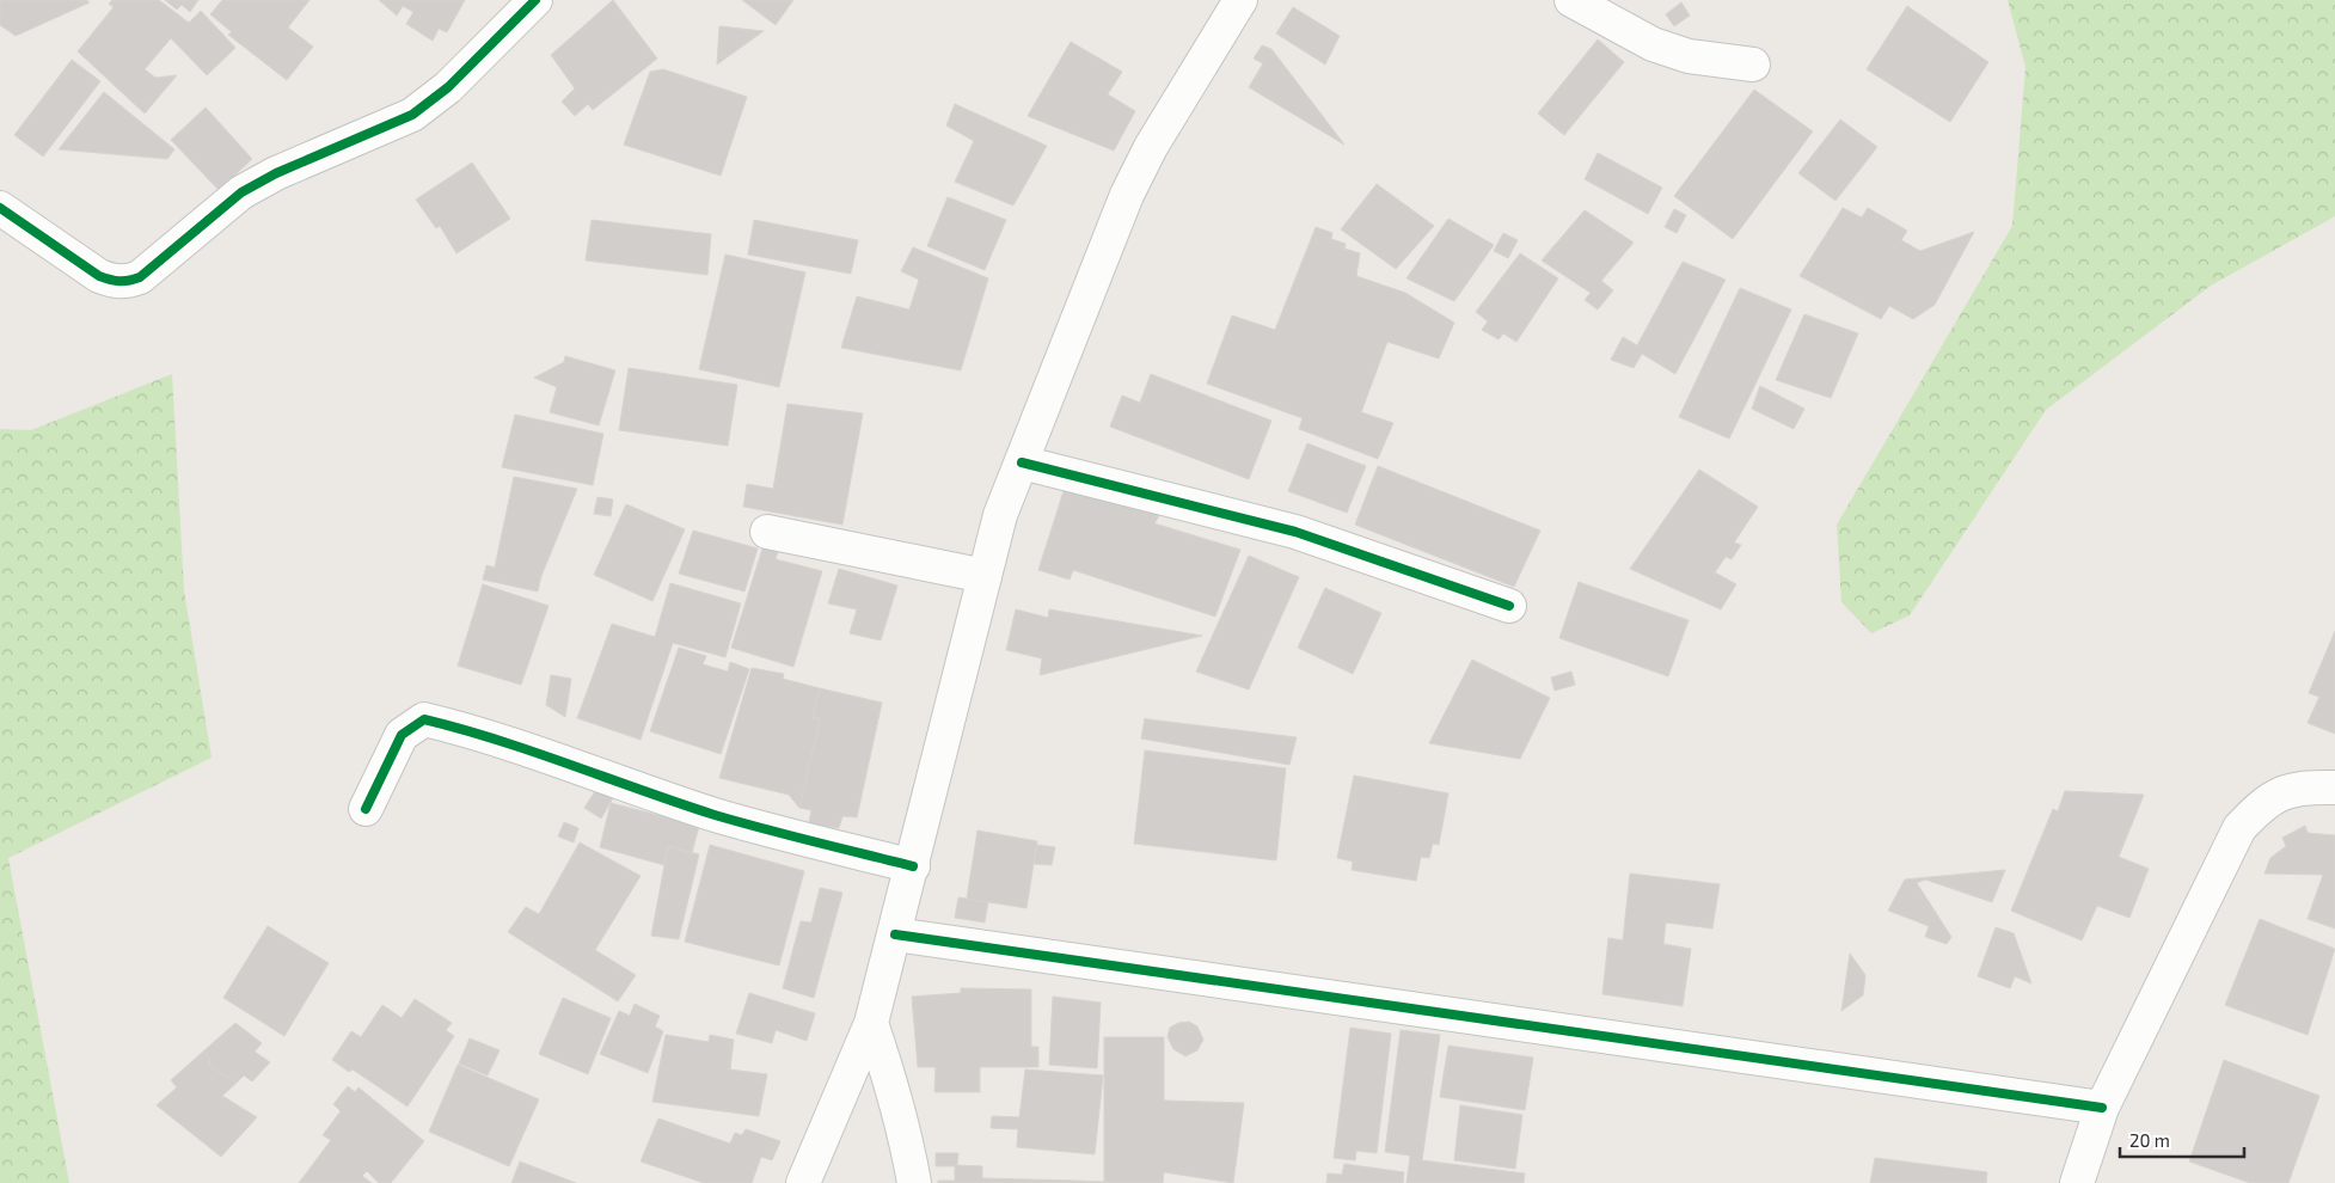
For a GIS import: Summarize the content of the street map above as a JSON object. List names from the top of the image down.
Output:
{
  "scale_bar": "20 m"
}
